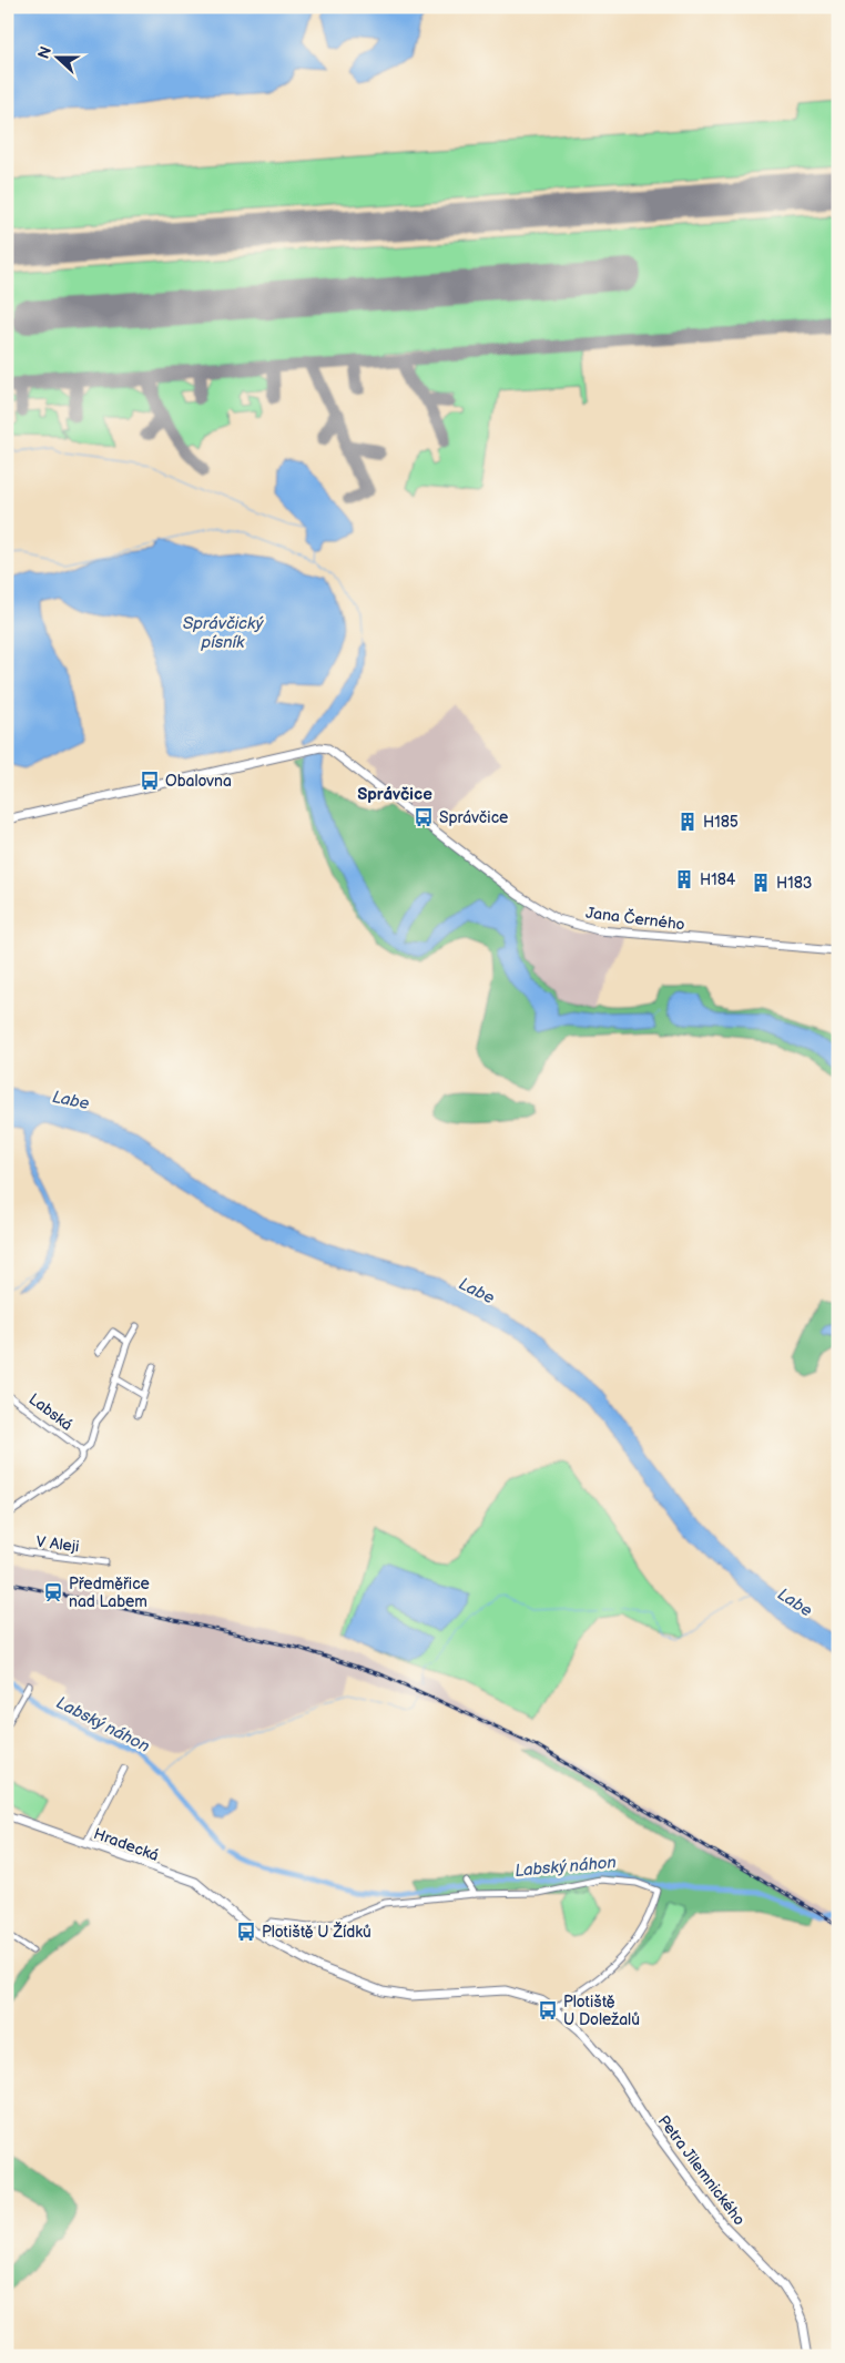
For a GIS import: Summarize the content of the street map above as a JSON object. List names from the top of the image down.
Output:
{
  "streets": {
    "street": [
      "Jana Černého",
      "Labská",
      "V Aleji",
      "Hradecká",
      "Petra Jilemnického"
    ]
  },
  "crossings": [
    ["Hradecká", "Petra Jilemnického"]
  ],
  "districts": ["Správčice"],
  "water": ["Správčický písník", "Labe", "Labský náhon"],
  "places": {
    "bus stop": [
      "Obalovna",
      "Správčice",
      "Plotiště U Žídků",
      "Plotiště U Doležalů"
    ],
    "building": ["H185", "H184", "H183"],
    "station": ["Předměřice nad Labem"]
  },
  "north": "left"
}
